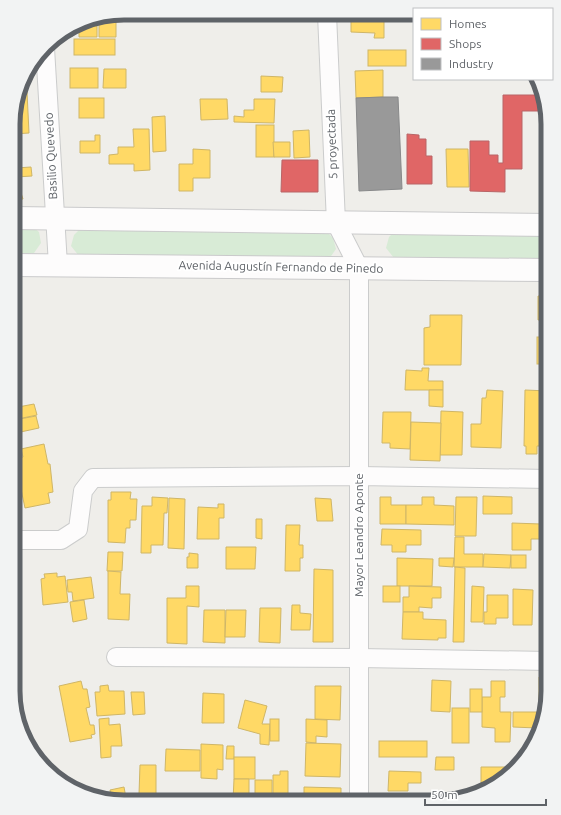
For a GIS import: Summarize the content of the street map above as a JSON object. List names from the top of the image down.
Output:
{
  "streets": {
    "street": [
      "5 proyectada",
      "Basilio Quevedo",
      "Avenida Augustín Fernando de Pinedo",
      "Mayor Leandro Aponte"
    ]
  },
  "crossings": [
    ["5 proyectada", "Avenida Augustín Fernando de Pinedo"],
    ["5 proyectada", "Mayor Leandro Aponte"],
    ["Basilio Quevedo", "Avenida Augustín Fernando de Pinedo"],
    ["Avenida Augustín Fernando de Pinedo", "Mayor Leandro Aponte"]
  ],
  "legend": ["Homes", "Shops", "Industry"],
  "scale_bar": "50 m"
}
